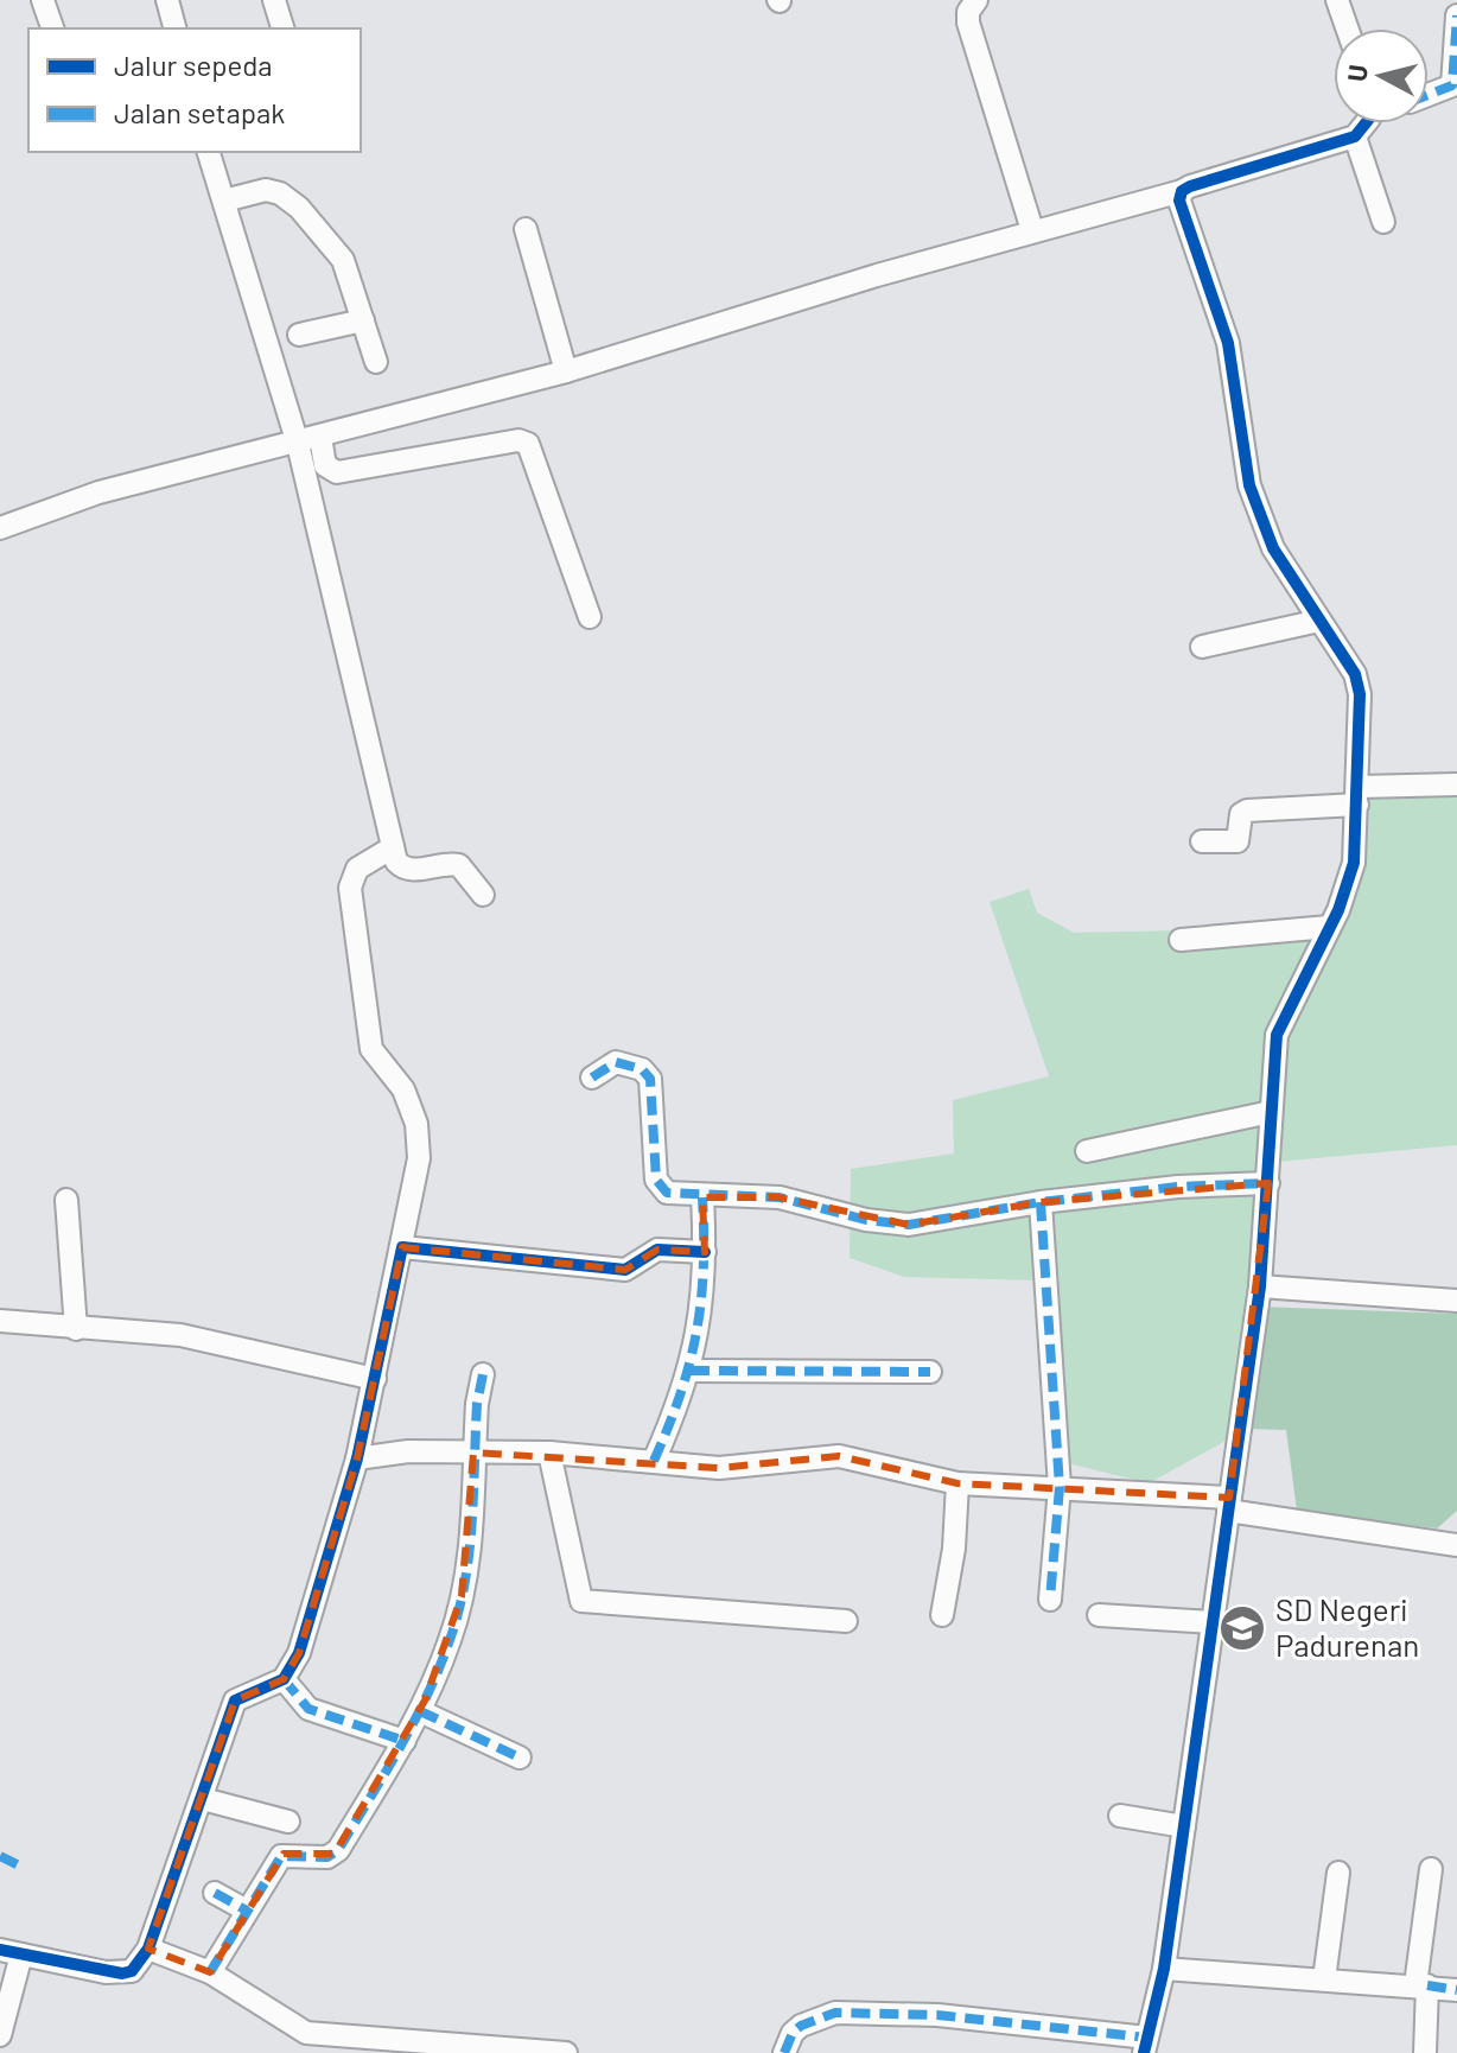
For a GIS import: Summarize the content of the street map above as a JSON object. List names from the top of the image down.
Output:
{
  "places": {
    "school or university": ["SD Negeri Padurenan"]
  },
  "legend": ["Jalur sepeda", "Jalan setapak"],
  "north": "left"
}
